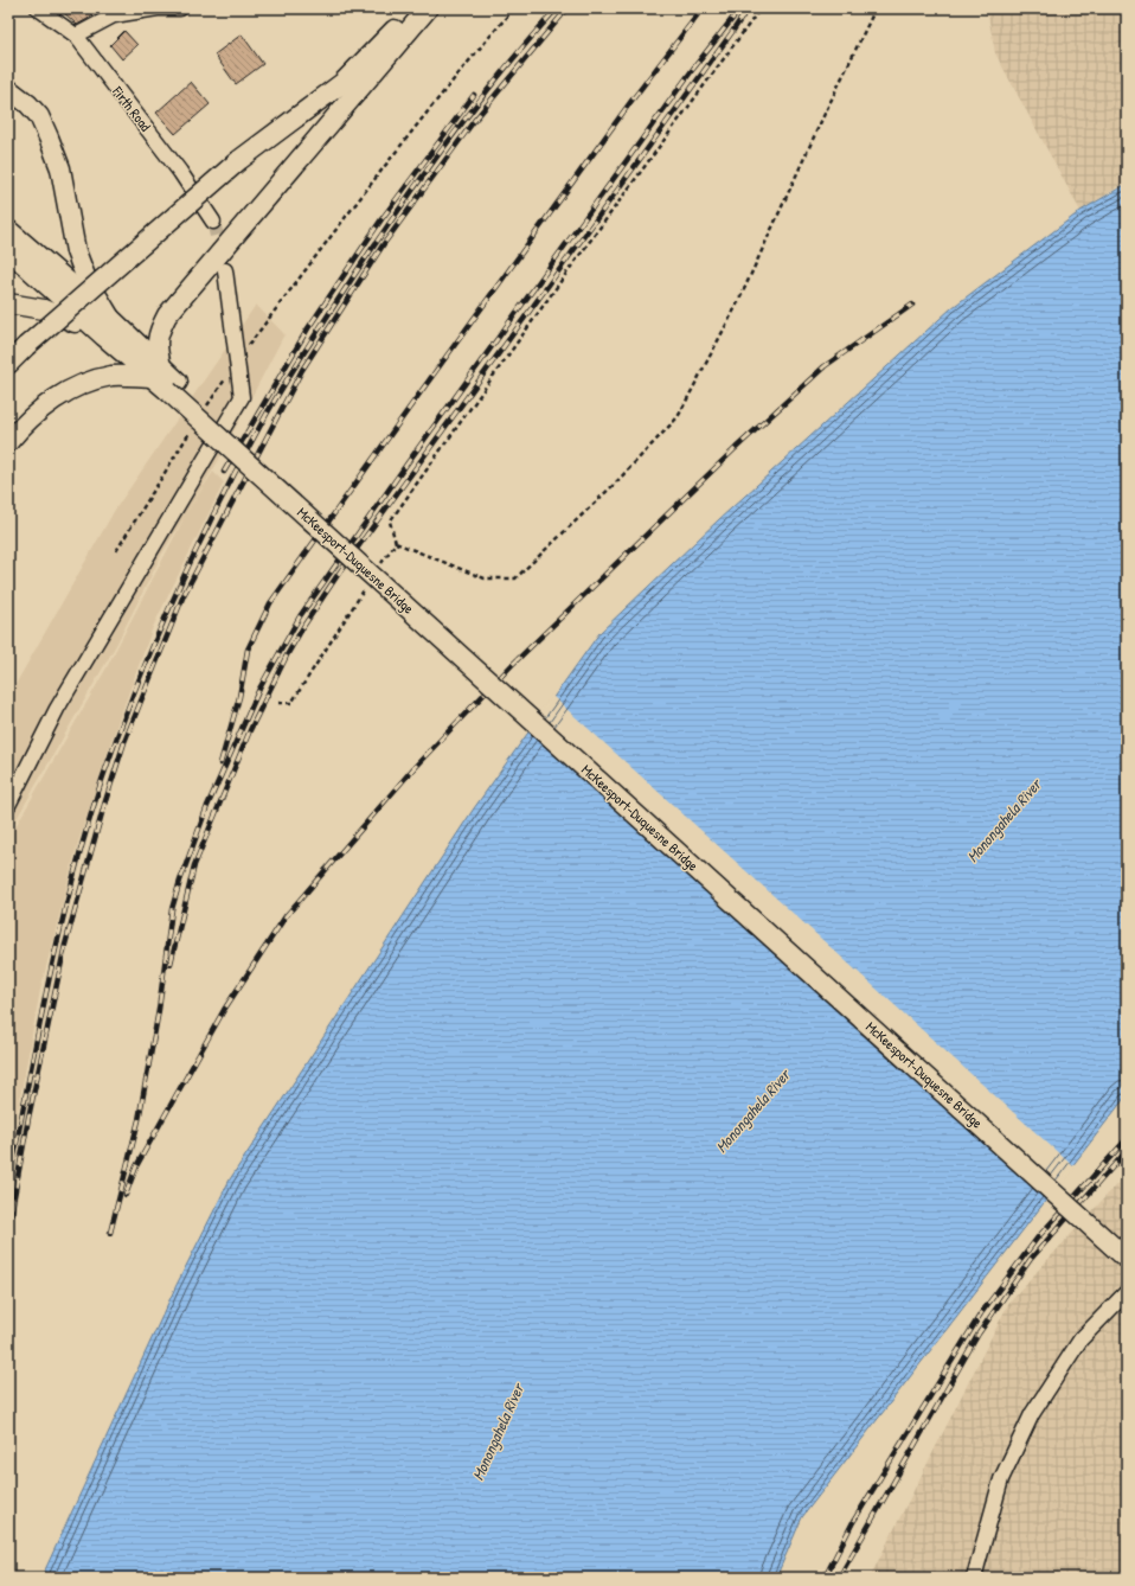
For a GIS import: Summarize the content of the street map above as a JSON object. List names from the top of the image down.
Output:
{
  "streets": {
    "main road": ["McKeesport-Duquesne Bridge"],
    "street": ["Firth Road"]
  },
  "water": ["Monongahela River"]
}
